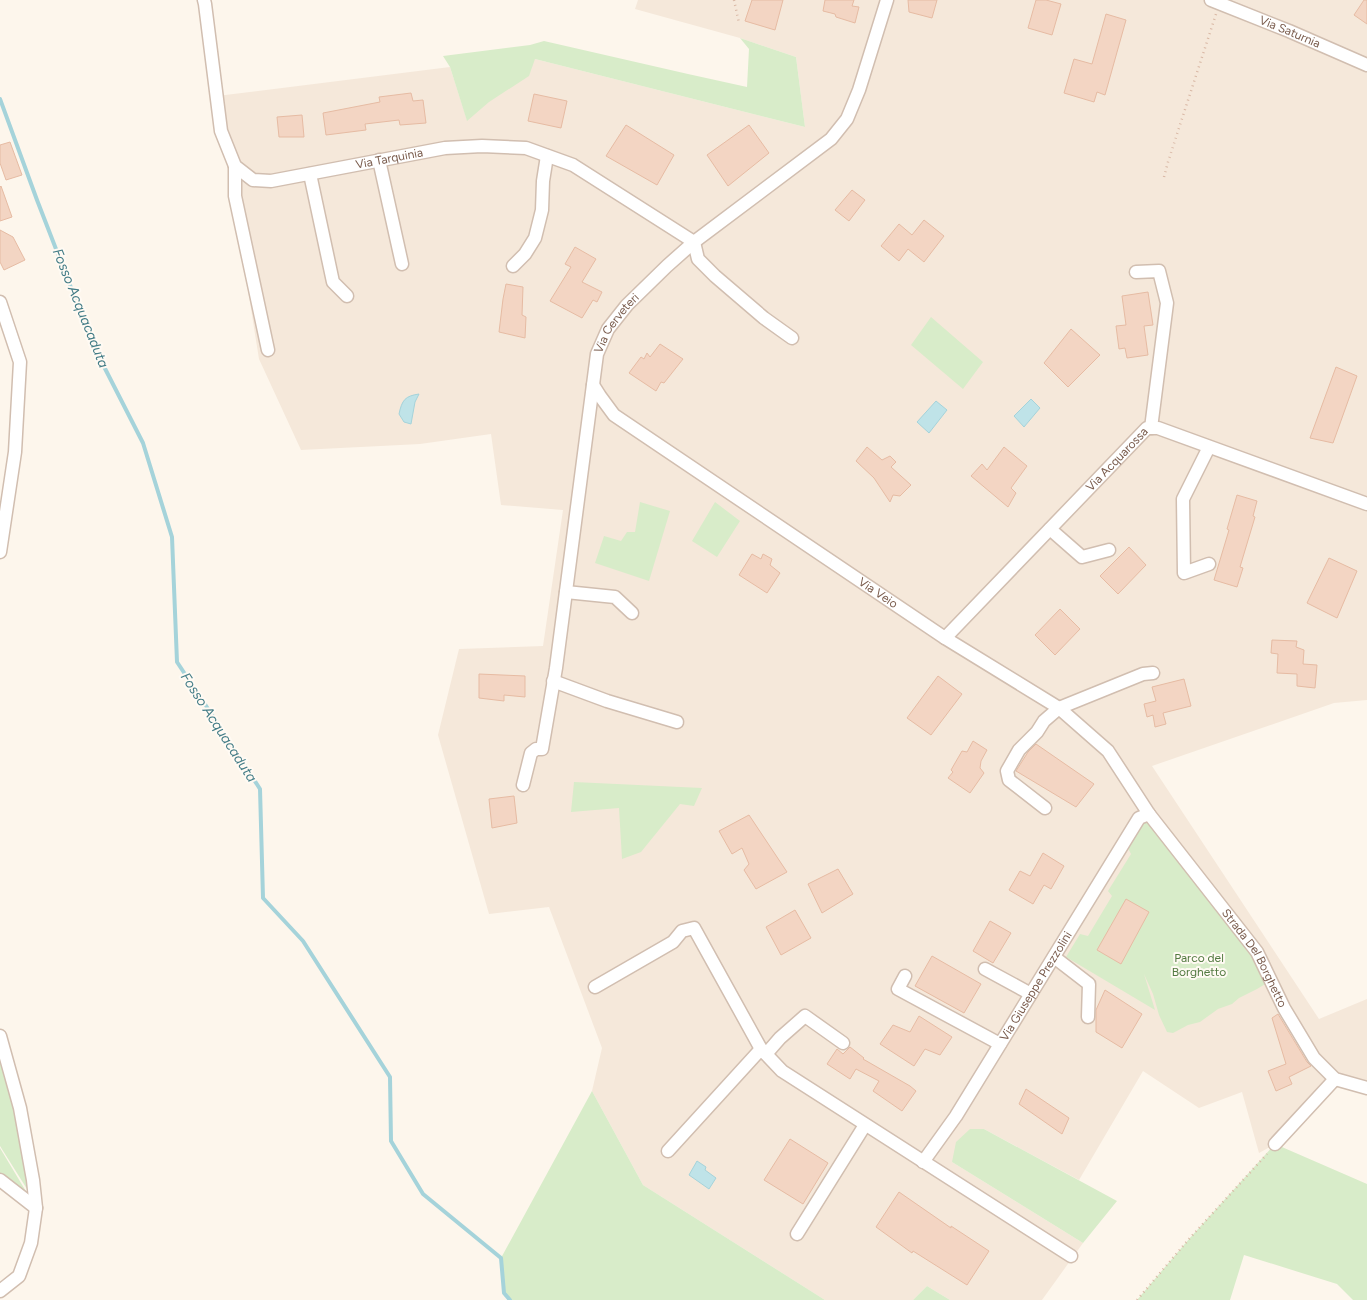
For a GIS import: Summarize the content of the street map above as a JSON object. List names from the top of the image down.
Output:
{
  "streets": {
    "street": [
      "Via Saturnia",
      "Via Tarquinia",
      "Via Cerveteri",
      "Via Acquarossa",
      "Via Veio",
      "Strada Del Borghetto",
      "Via Giuseppe Prezzolini"
    ]
  },
  "crossings": [
    ["Via Tarquinia", "Via Cerveteri"],
    ["Via Cerveteri", "Via Veio"],
    ["Via Acquarossa", "Via Veio"],
    ["Via Veio", "Strada Del Borghetto"],
    ["Via Veio", "Via Giuseppe Prezzolini"],
    ["Strada Del Borghetto", "Via Giuseppe Prezzolini"]
  ],
  "water": ["Fosso Acquacaduta"],
  "parks": ["Parco del Borghetto"]
}
